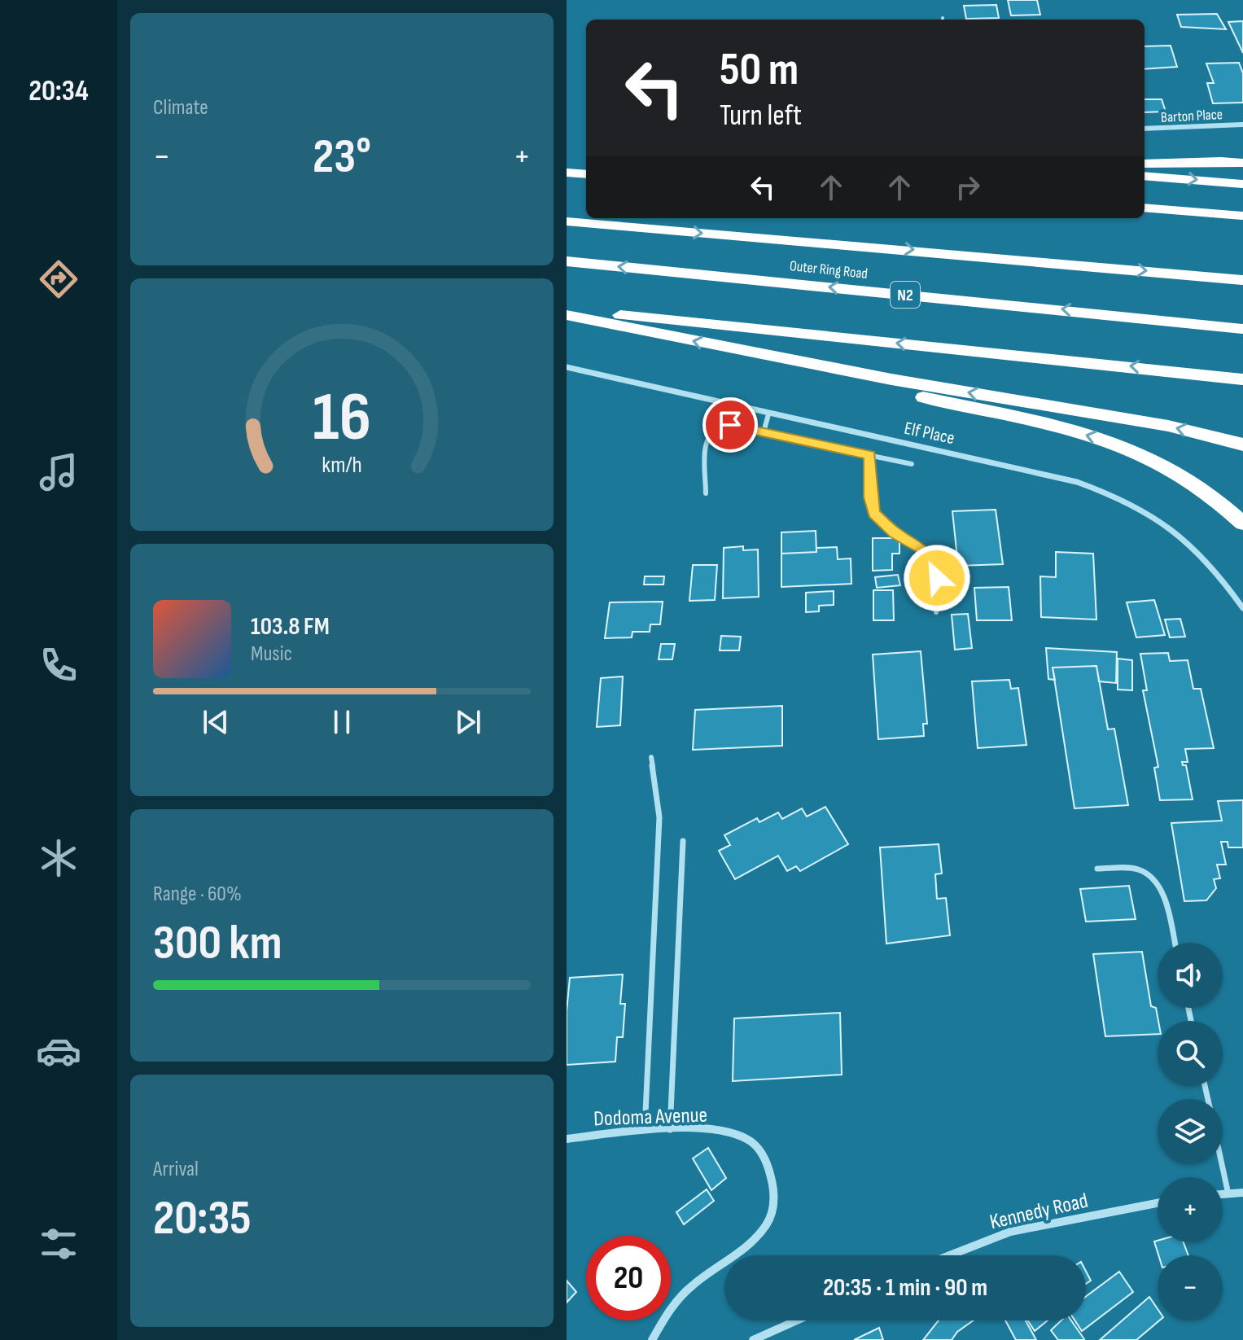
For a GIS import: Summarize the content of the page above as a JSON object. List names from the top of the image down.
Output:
{
  "streets": {
    "highway": ["Outer Ring Road", "N2"],
    "street": [
      "Barton Place",
      "Elf Place",
      "Dodoma Avenue",
      "Kennedy Road"
    ]
  },
  "page": {
    "tabs": "20:34",
    "tile": [
      "Climate",
      ["Range · 60%", "300 km"],
      ["Arrival", "20:35"]
    ],
    "turn": ["50 m", "Turn left"],
    "heat": ["−", "23°", "+"],
    "song": ["103.8 FM", "Music"],
    "map_buttons": ["+", "−"],
    "limit": "20",
    "trip": "20:35 · 1 min · 90 m",
    "gauge": ["16", "km/h"]
  }
}
